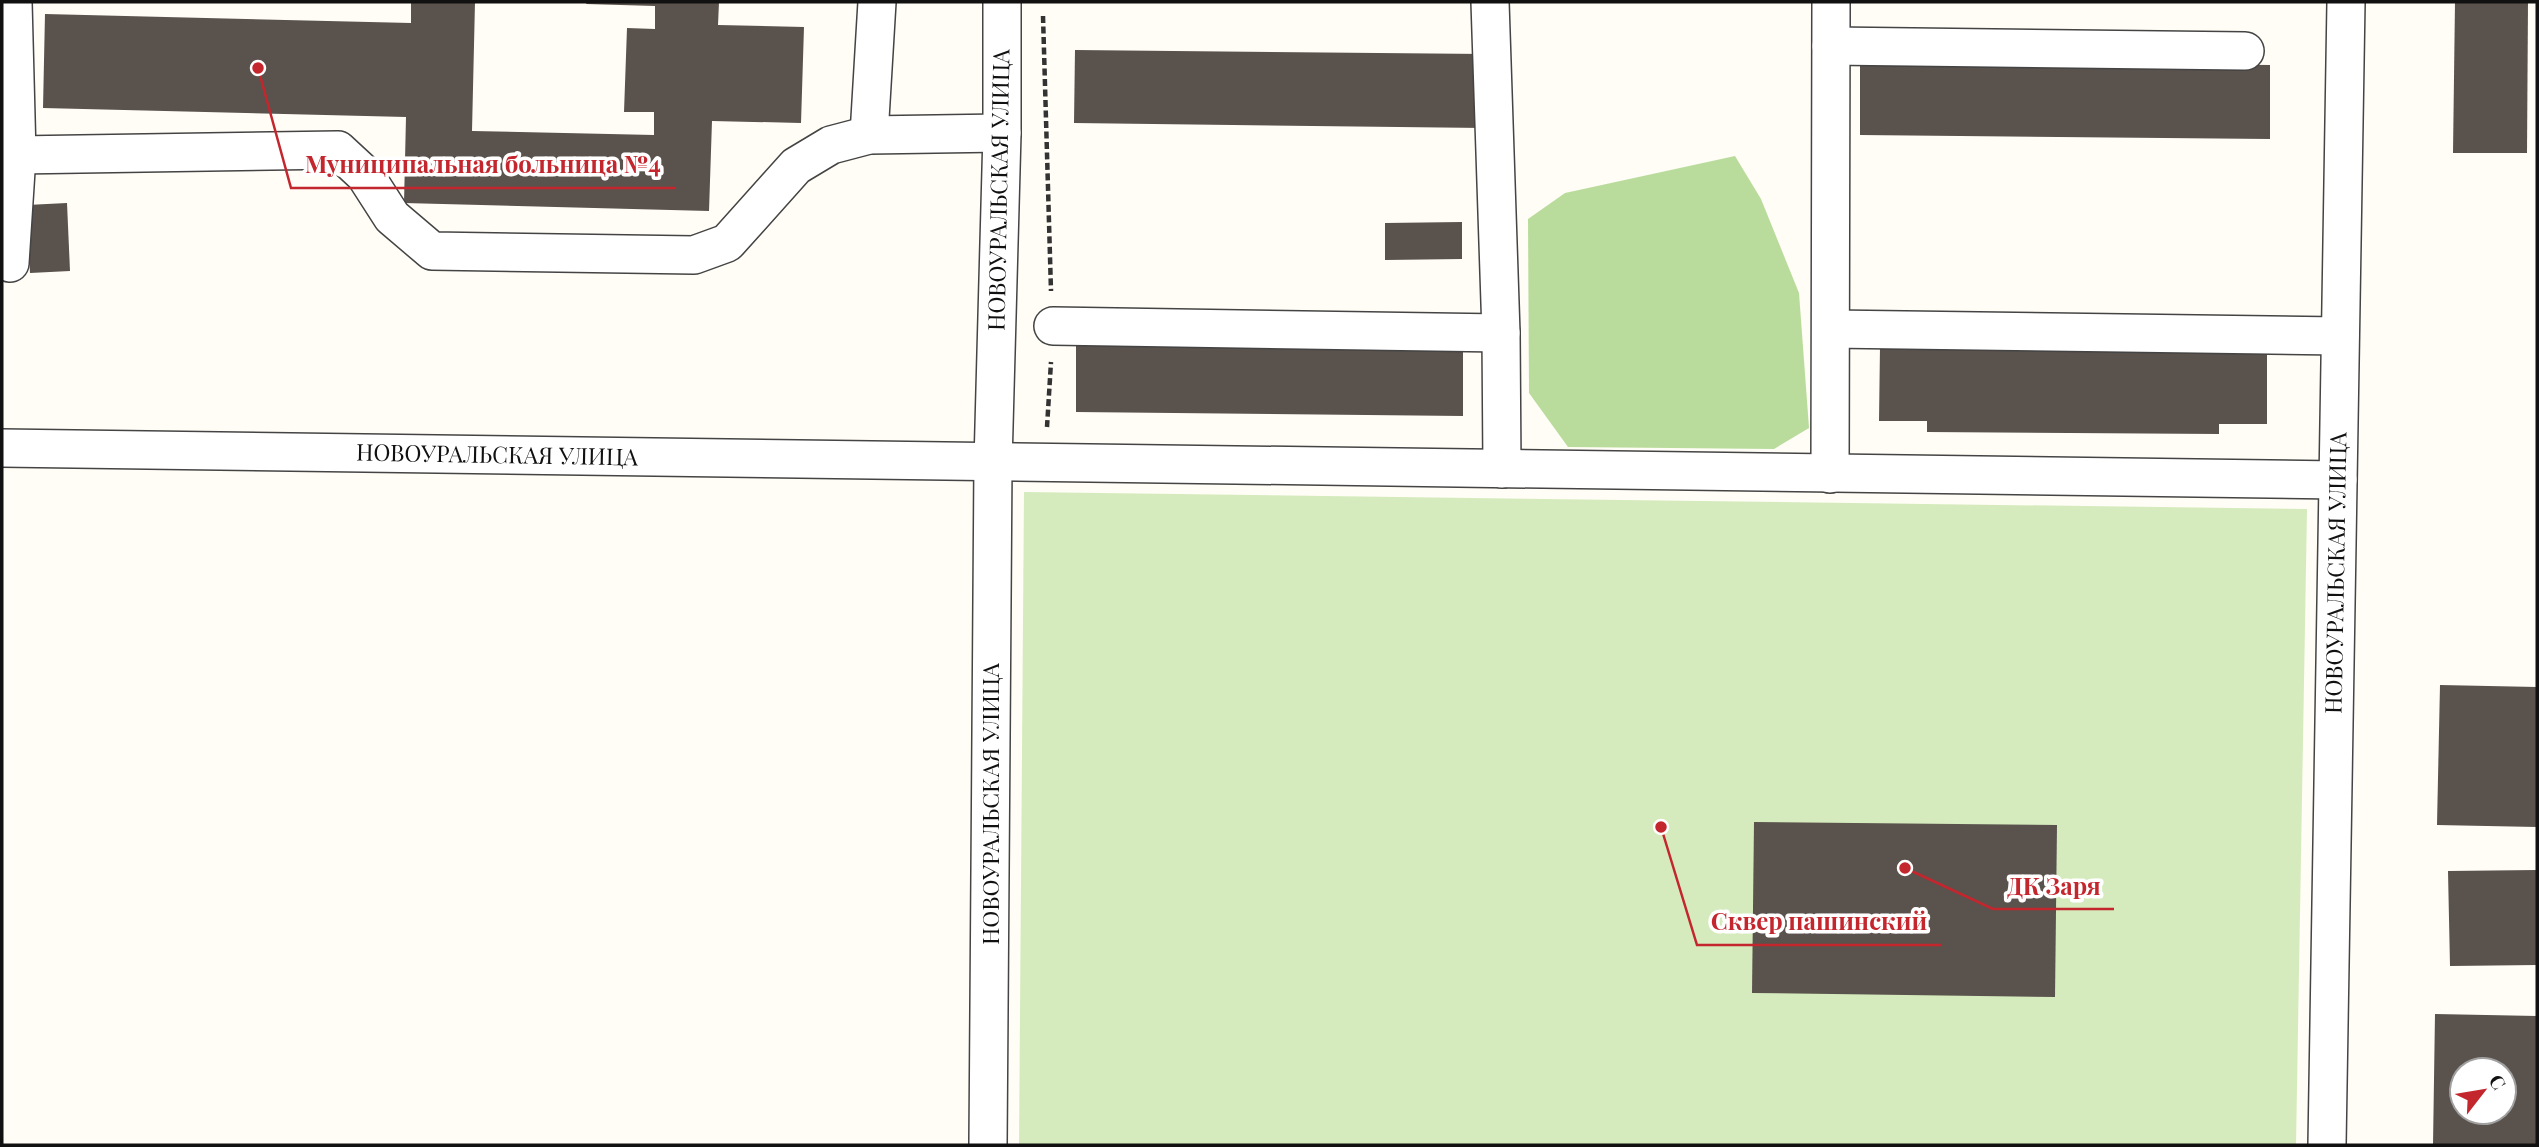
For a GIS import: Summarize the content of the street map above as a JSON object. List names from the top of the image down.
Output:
{
  "streets": {
    "street": ["НОВОУРАЛЬСКАЯ УЛИЦА"]
  },
  "places": ["Муниципальная больница №4", "Сквер пашинский", "ДК Заря"],
  "north": "top right"
}
